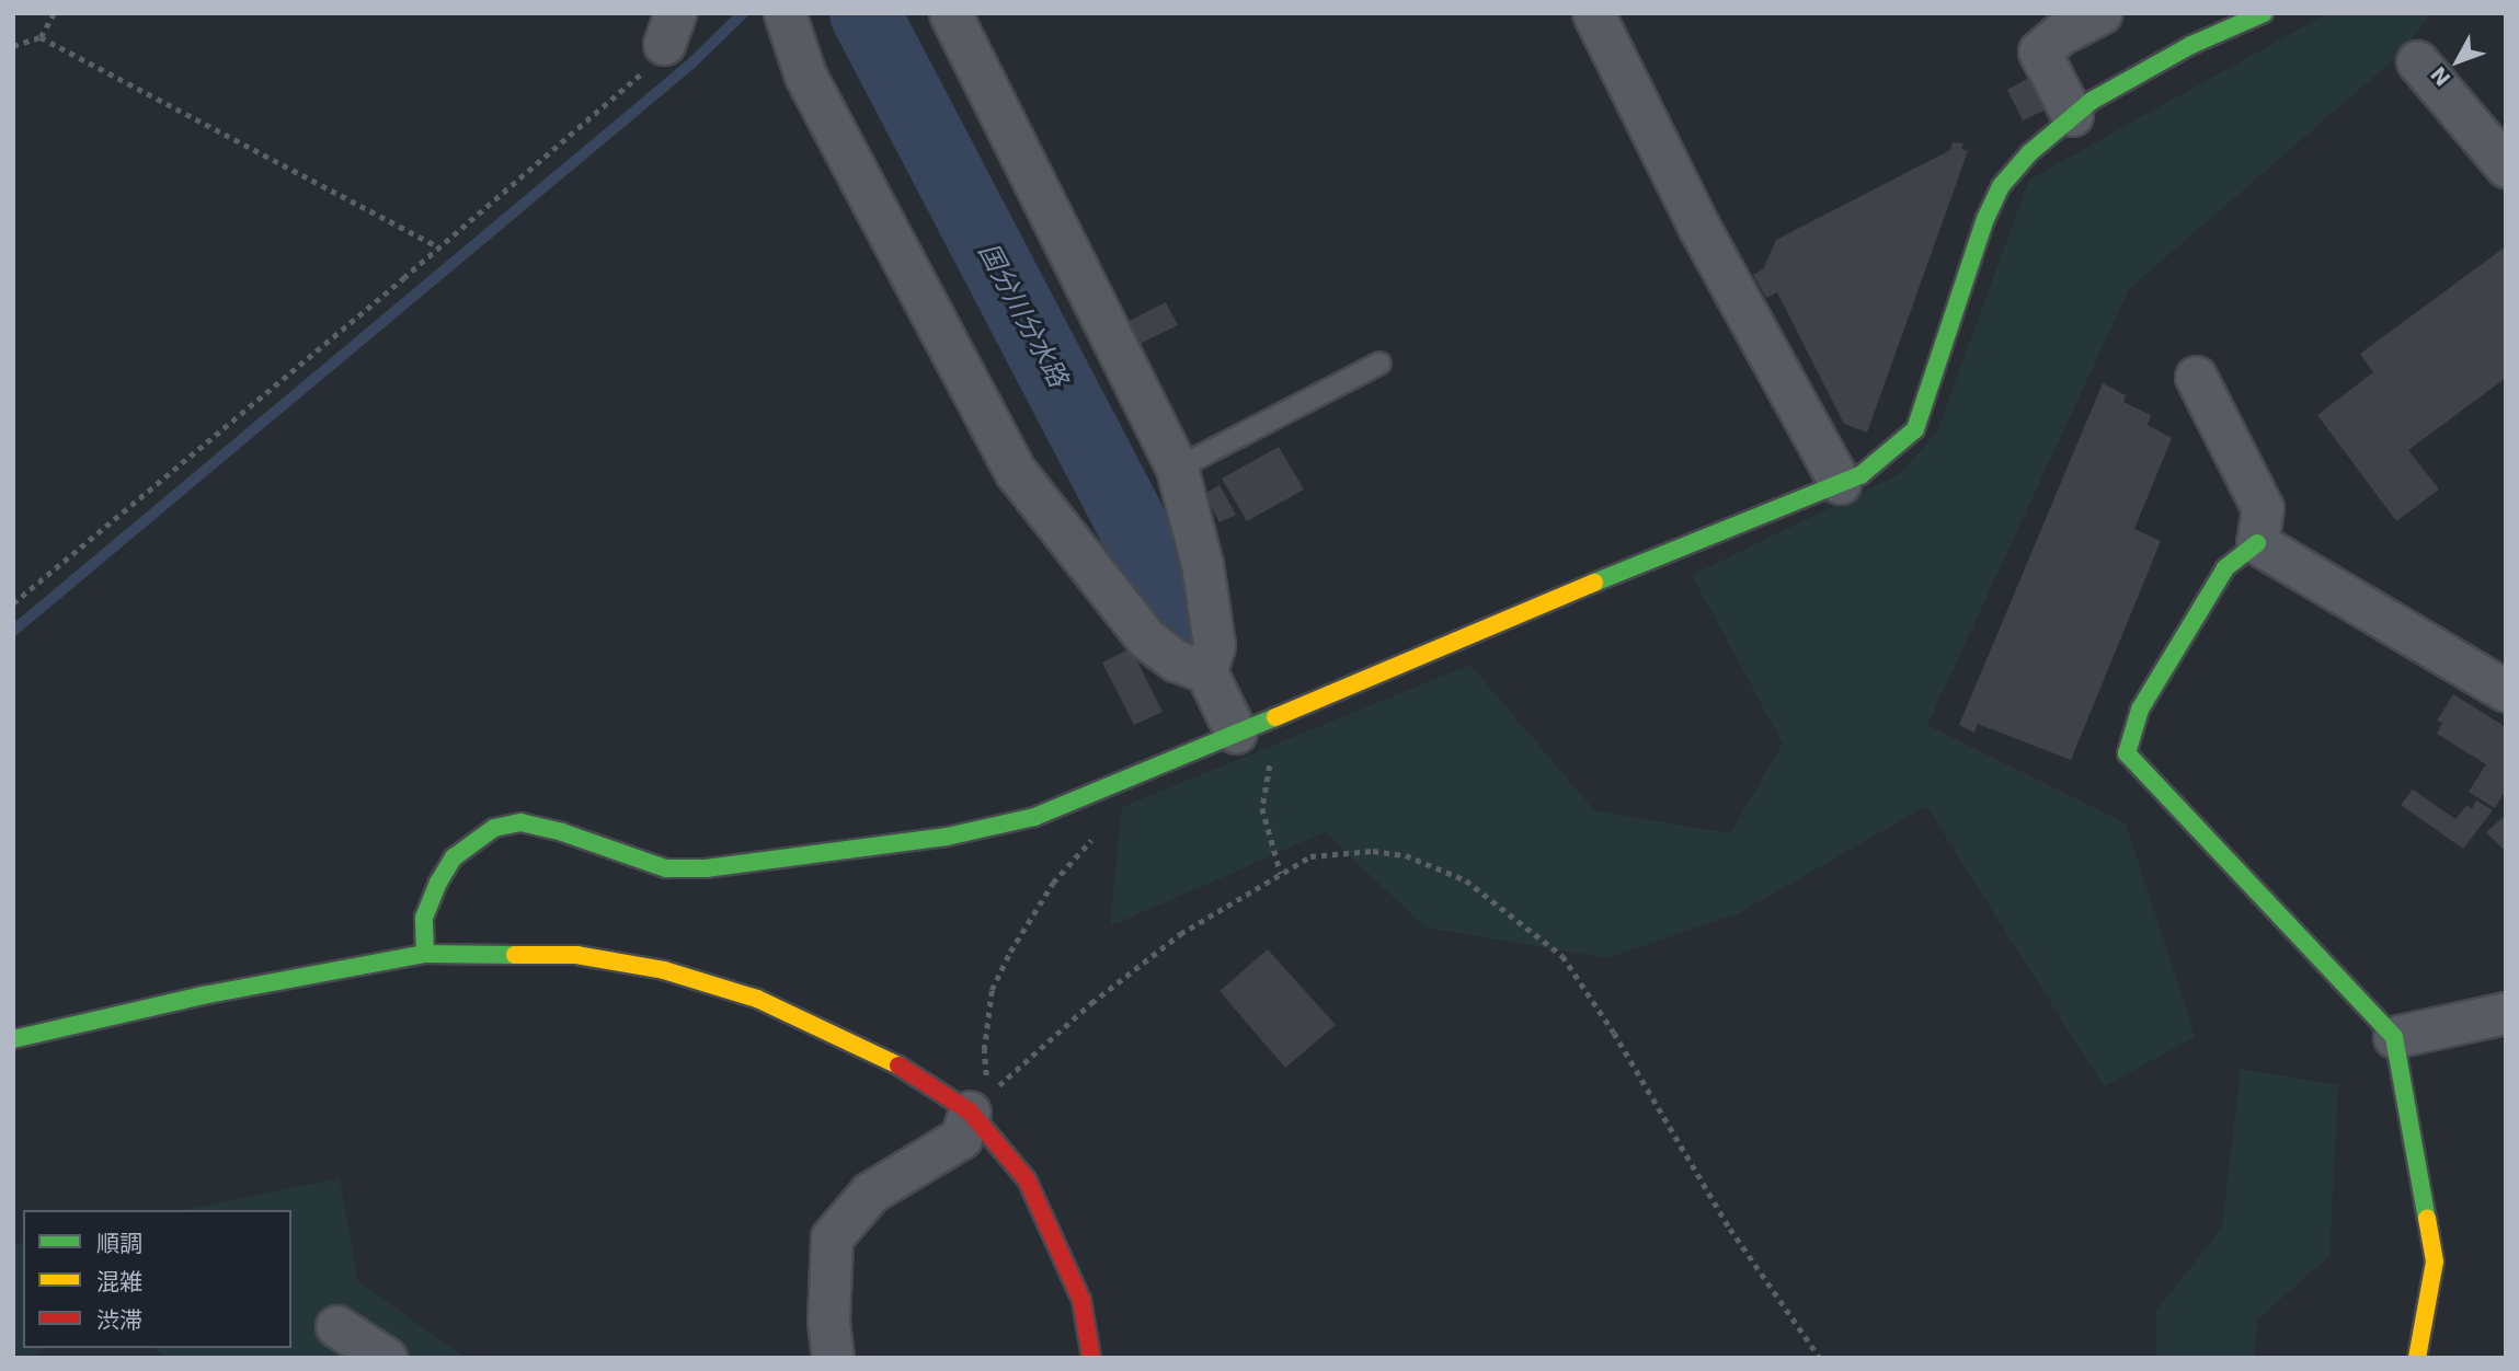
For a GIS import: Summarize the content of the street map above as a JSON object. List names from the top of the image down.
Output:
{
  "water": ["国分川分水路"],
  "legend": ["順調", "混雑", "渋滞"],
  "north": "bottom left"
}
